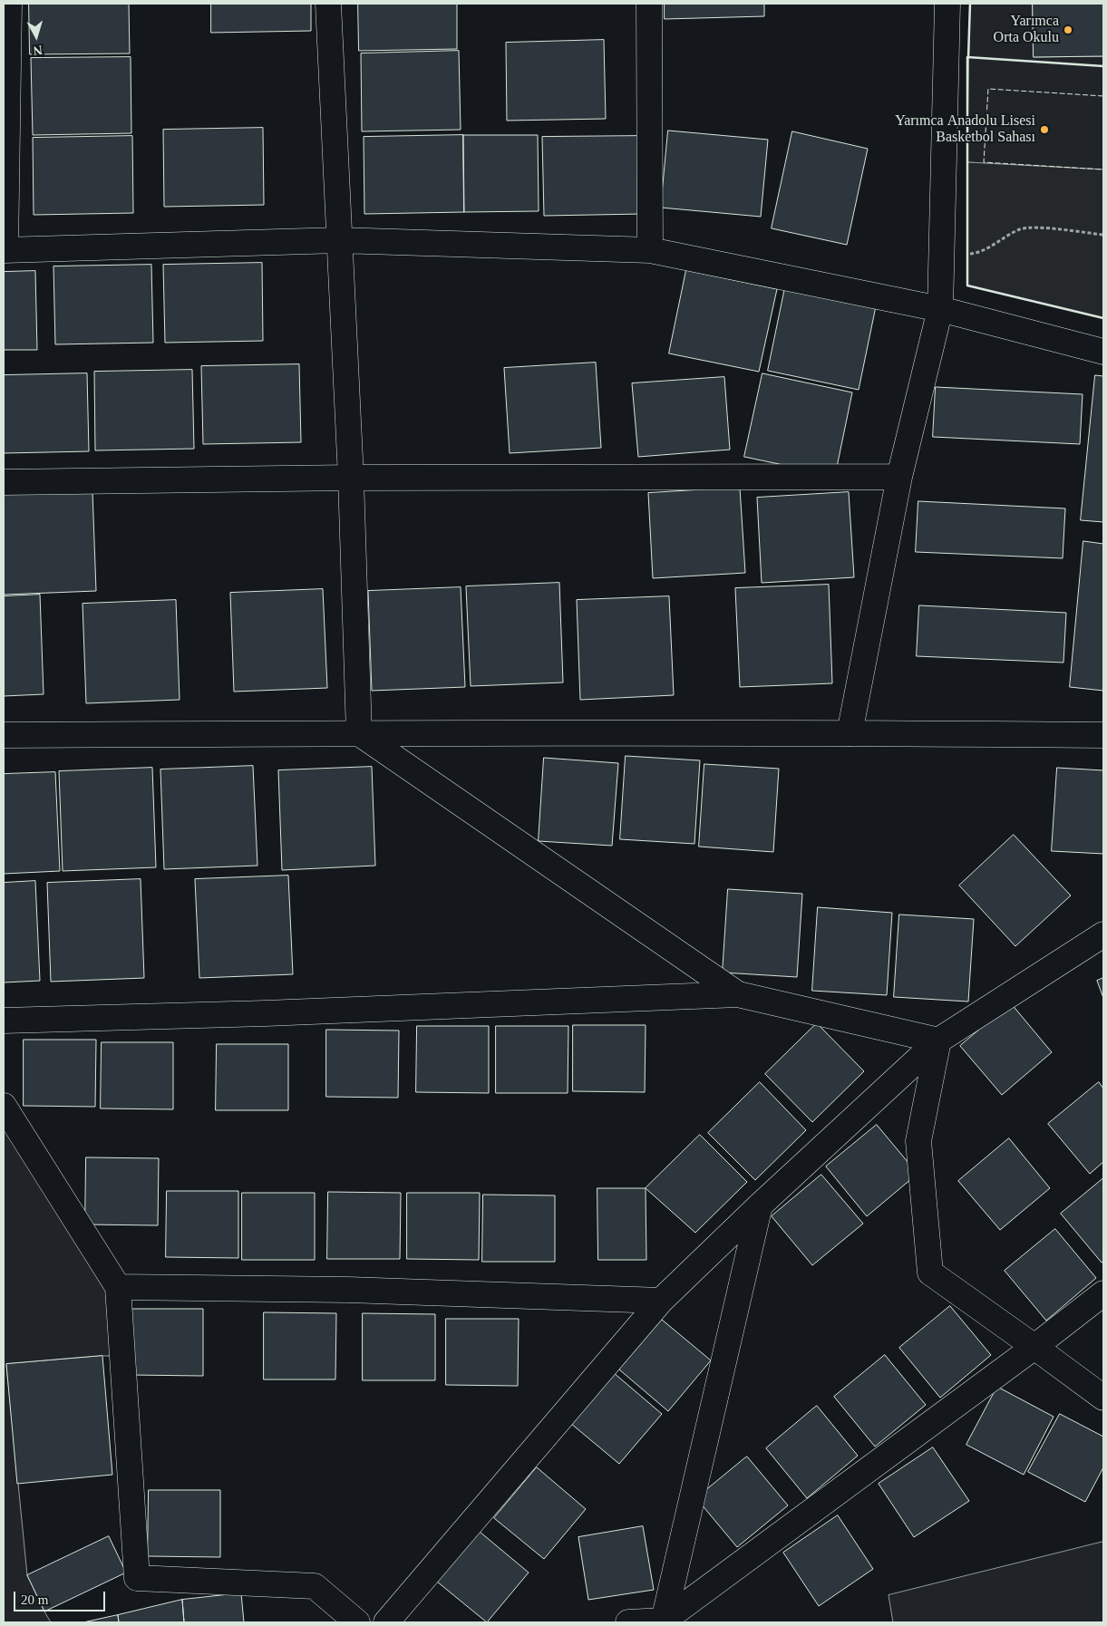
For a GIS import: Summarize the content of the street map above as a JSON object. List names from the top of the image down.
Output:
{
  "places": ["Yarımca Orta Okulu", "Yarımca Anadolu Lisesi Basketbol Sahası"],
  "scale_bar": "20 m",
  "north": "bottom"
}
